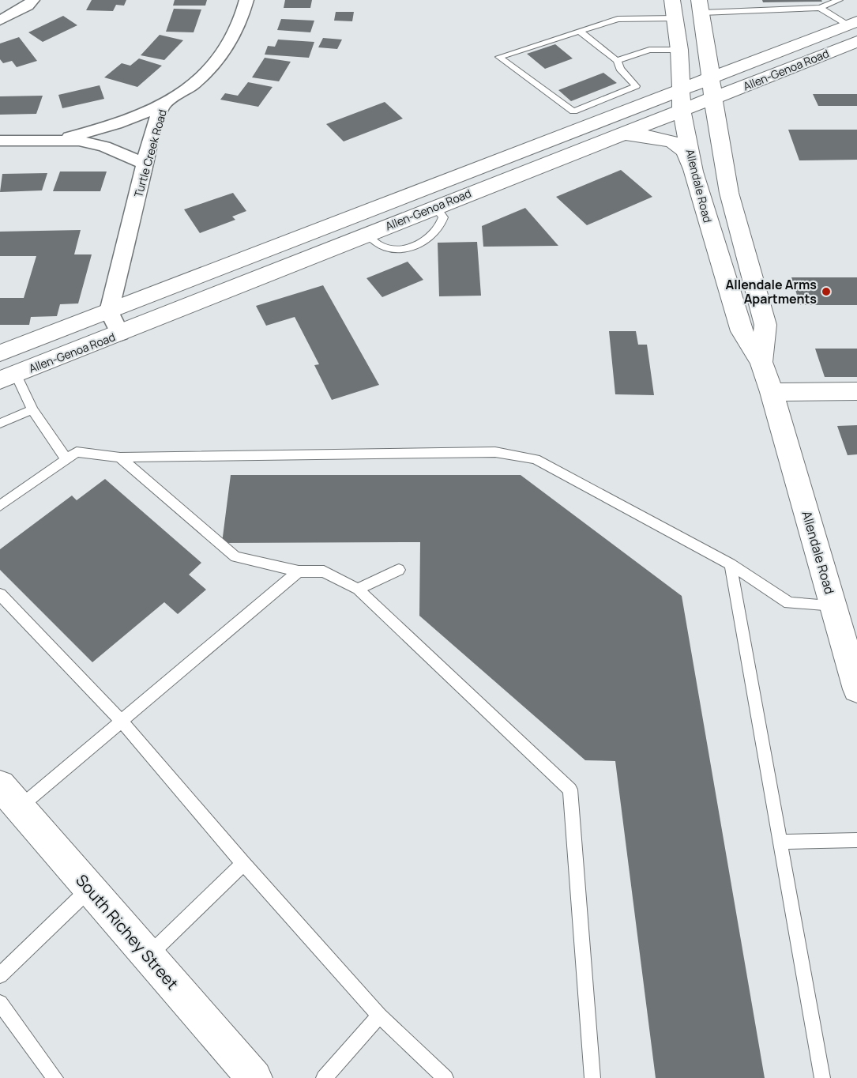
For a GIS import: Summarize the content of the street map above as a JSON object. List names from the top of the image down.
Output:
{
  "streets": {
    "main road": ["Allen-Genoa Road", "Allendale Road", "South Richey Street"],
    "street": ["Turtle Creek Road"]
  },
  "crossings": [
    ["Allen-Genoa Road", "Turtle Creek Road"],
    ["Allen-Genoa Road", "Allendale Road"]
  ],
  "places": ["Allendale Arms Apartments"]
}
